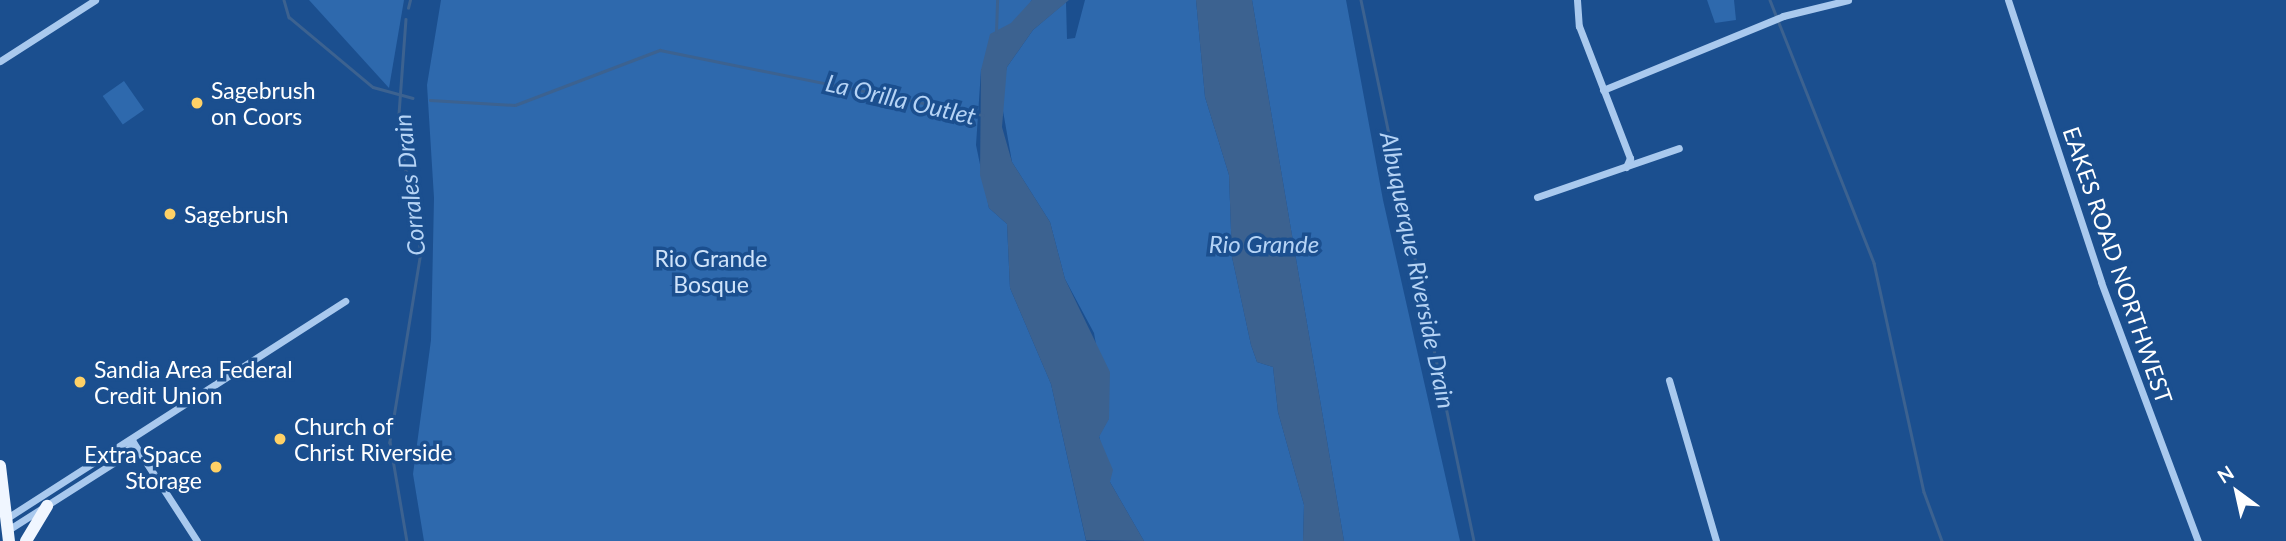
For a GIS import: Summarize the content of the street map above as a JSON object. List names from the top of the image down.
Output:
{
  "streets": {
    "street": ["EAKES ROAD NORTHWEST"]
  },
  "water": [
    "La Orilla Outlet",
    "Corrales Drain",
    "Rio Grande",
    "Albuquerque Riverside Drain"
  ],
  "parks": ["Rio Grande Bosque"],
  "places": [
    "Sagebrush on Coors",
    "Sagebrush",
    "Sandia Area Federal Credit Union",
    "Church of Christ Riverside",
    "Extra Space Storage"
  ],
  "north": "top left"
}
